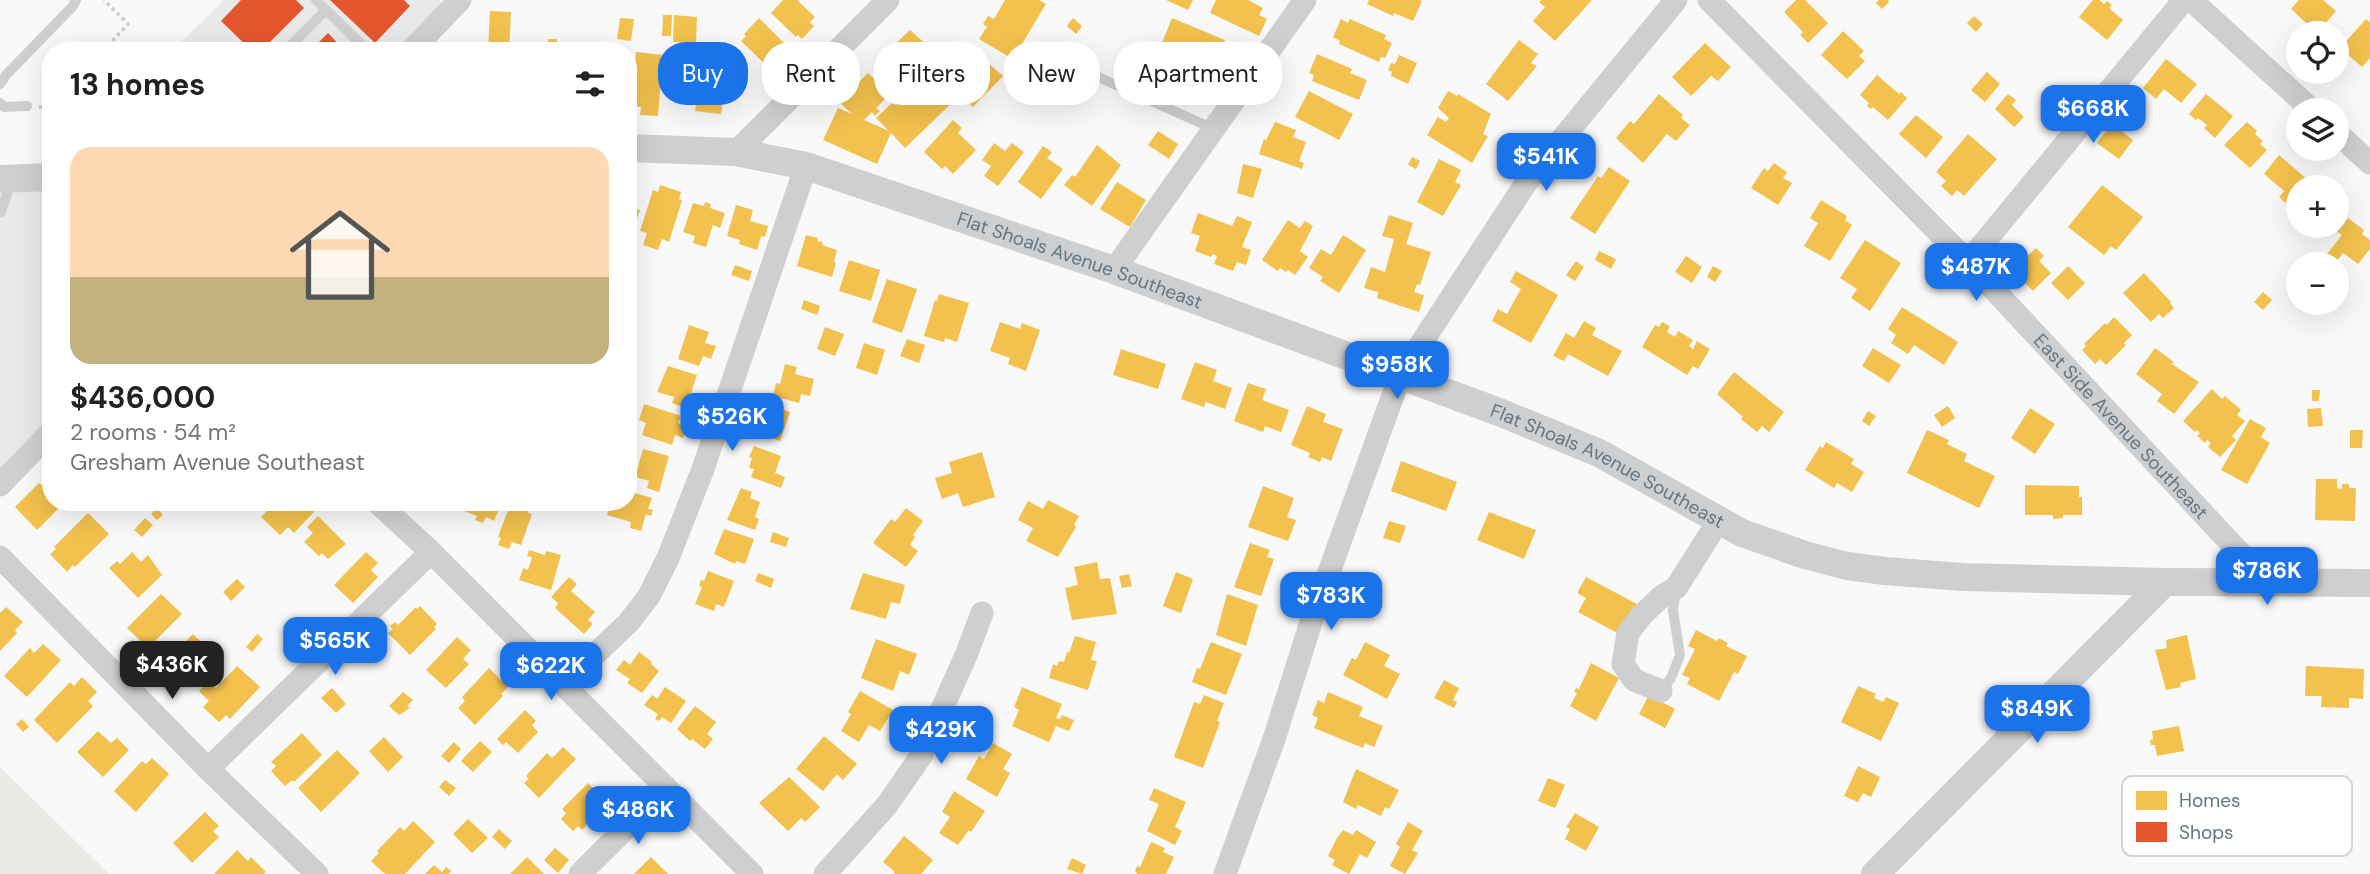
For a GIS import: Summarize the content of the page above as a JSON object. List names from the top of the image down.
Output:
{
  "streets": {
    "street": ["Flat Shoals Avenue Southeast", "East Side Avenue Southeast"]
  },
  "crossings": [
    ["Flat Shoals Avenue Southeast", "East Side Avenue Southeast"]
  ],
  "legend": ["Homes", "Shops"],
  "page": {
    "map_buttons": ["+", "−"],
    "chip": [
      "Buy",
      "Rent",
      "Filters",
      "New",
      "Apartment"
    ],
    "heading": "13 homes",
    "price": [
      "$668K",
      "$541K",
      "$487K",
      "$958K",
      "$526K",
      "$786K",
      "$783K",
      "$565K",
      "$436K",
      "$622K",
      "$849K",
      "$429K",
      "$486K"
    ],
    "list": [
      {
        "name": "$436,000",
        "note": "2 rooms · 54 m² · Gresham Avenue Southeast"
      }
    ]
  }
}
